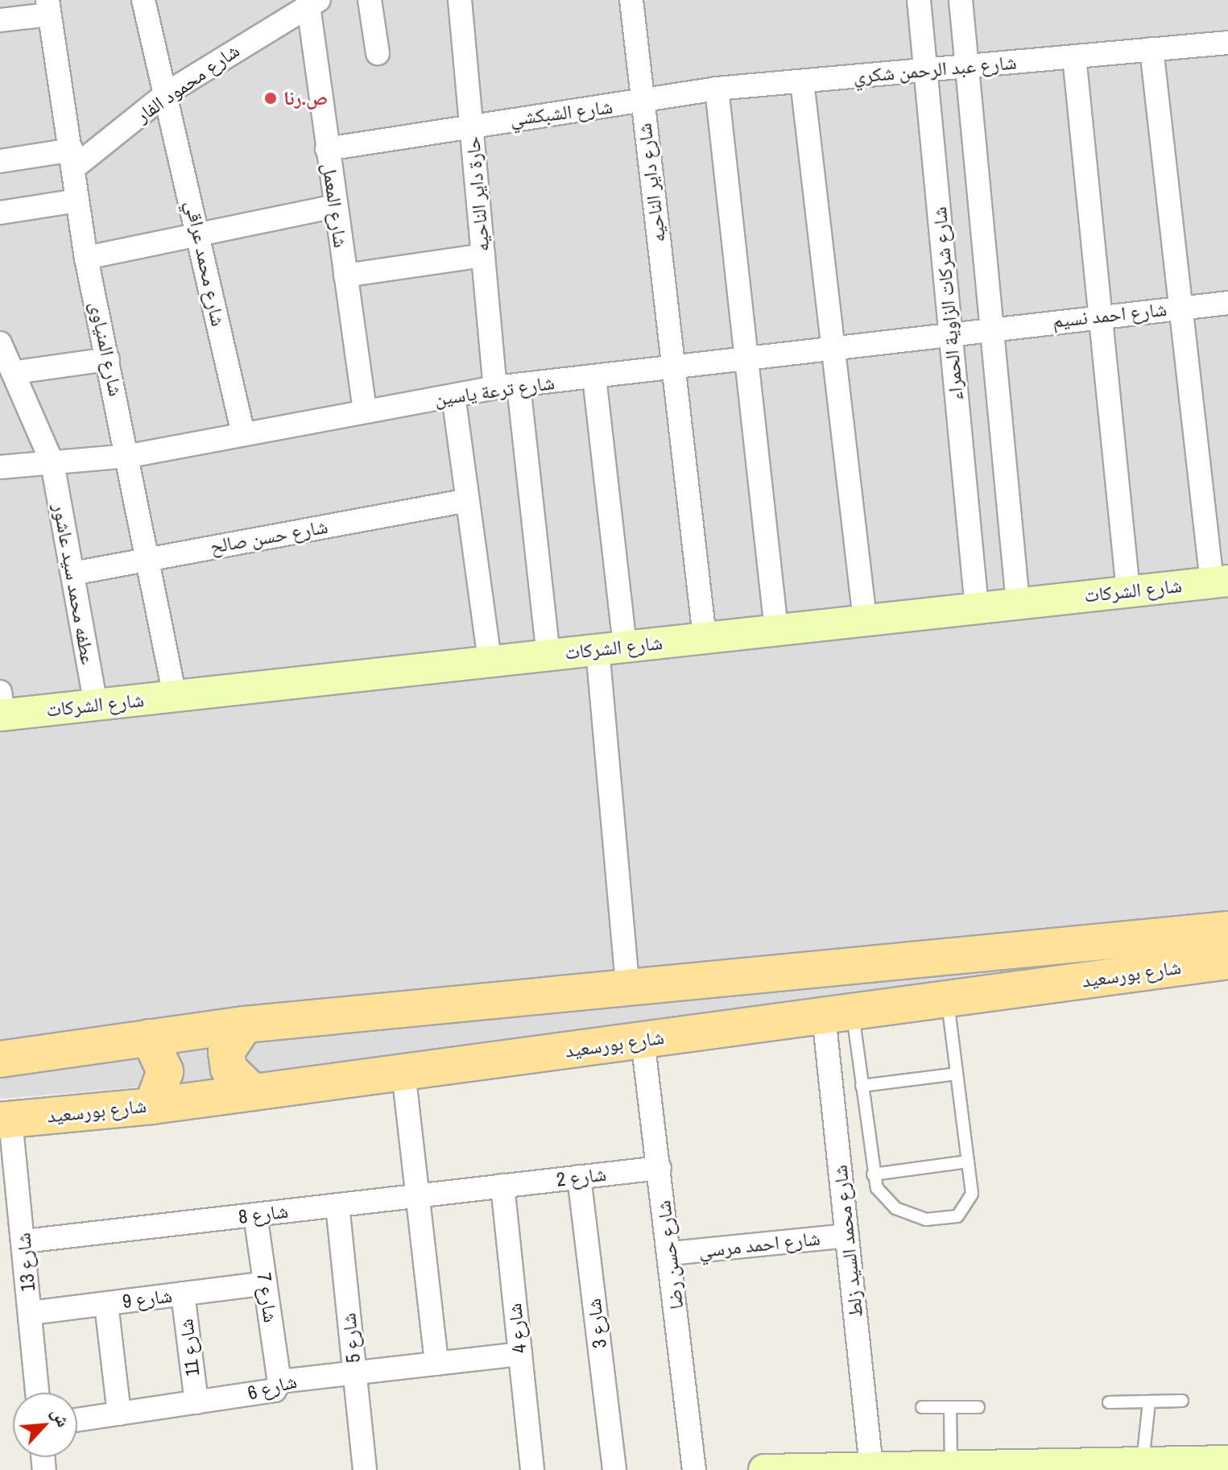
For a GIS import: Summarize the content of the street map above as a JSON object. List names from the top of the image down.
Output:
{
  "streets": {
    "main road": ["شارع الشركات", "شارع بورسعيد"],
    "street": [
      "شارع عبد الرحمن شكري",
      "شارع محمود الفار",
      "شارع الشبكشي",
      "شارع داير الناحيه",
      "حارة داير الناحيه",
      "شارع المعمل",
      "شارع محمد عراقي",
      "شارع شركات الزاوية الحمراء",
      "شارع احمد نسيم",
      "شارع المنياوى",
      "شارع ترعة ياسين",
      "شارع حسن صالح",
      "عطفه محمد سيد عاشور",
      "شارع 2",
      "شارع 8",
      "شارع محمد السيد زلط",
      "شارع احمد مرسي",
      "شارع حسن رضا",
      "شارع 13",
      "شارع 7",
      "شارع 9",
      "شارع 3",
      "شارع 4",
      "شارع 5",
      "شارع 11",
      "شارع 6"
    ]
  },
  "crossings": [
    ["شارع عبد الرحمن شكري", "شارع الشبكشي"],
    ["شارع عبد الرحمن شكري", "شارع داير الناحيه"],
    ["شارع عبد الرحمن شكري", "شارع شركات الزاوية الحمراء"],
    ["شارع محمود الفار", "شارع المعمل"],
    ["شارع محمود الفار", "شارع محمد عراقي"],
    ["شارع محمود الفار", "شارع المنياوى"],
    ["شارع الشبكشي", "شارع داير الناحيه"],
    ["شارع الشبكشي", "حارة داير الناحيه"],
    ["شارع الشبكشي", "شارع المعمل"],
    ["شارع داير الناحيه", "شارع ترعة ياسين"],
    ["شارع داير الناحيه", "شارع الشركات"],
    ["حارة داير الناحيه", "شارع ترعة ياسين"],
    ["شارع المعمل", "شارع ترعة ياسين"],
    ["شارع محمد عراقي", "شارع ترعة ياسين"],
    ["شارع شركات الزاوية الحمراء", "شارع احمد نسيم"],
    ["شارع شركات الزاوية الحمراء", "شارع ترعة ياسين"],
    ["شارع شركات الزاوية الحمراء", "شارع الشركات"],
    ["شارع احمد نسيم", "شارع ترعة ياسين"],
    ["شارع المنياوى", "شارع ترعة ياسين"],
    ["شارع المنياوى", "شارع حسن صالح"],
    ["شارع المنياوى", "شارع الشركات"],
    ["شارع ترعة ياسين", "عطفه محمد سيد عاشور"],
    ["شارع حسن صالح", "عطفه محمد سيد عاشور"],
    ["عطفه محمد سيد عاشور", "شارع الشركات"],
    ["شارع بورسعيد", "شارع محمد السيد زلط"],
    ["شارع بورسعيد", "شارع حسن رضا"],
    ["شارع بورسعيد", "شارع 13"],
    ["شارع 2", "شارع 8"],
    ["شارع 2", "شارع حسن رضا"],
    ["شارع 2", "شارع 3"],
    ["شارع 2", "شارع 4"],
    ["شارع 8", "شارع 13"],
    ["شارع 8", "شارع 7"],
    ["شارع 8", "شارع 4"],
    ["شارع 8", "شارع 5"],
    ["شارع محمد السيد زلط", "شارع احمد مرسي"],
    ["شارع احمد مرسي", "شارع حسن رضا"],
    ["شارع 13", "شارع 9"],
    ["شارع 7", "شارع 9"],
    ["شارع 7", "شارع 6"],
    ["شارع 9", "شارع 11"],
    ["شارع 4", "شارع 6"],
    ["شارع 5", "شارع 6"],
    ["شارع 11", "شارع 6"]
  ],
  "places": ["ص.رنا"],
  "north": "top right"
}
